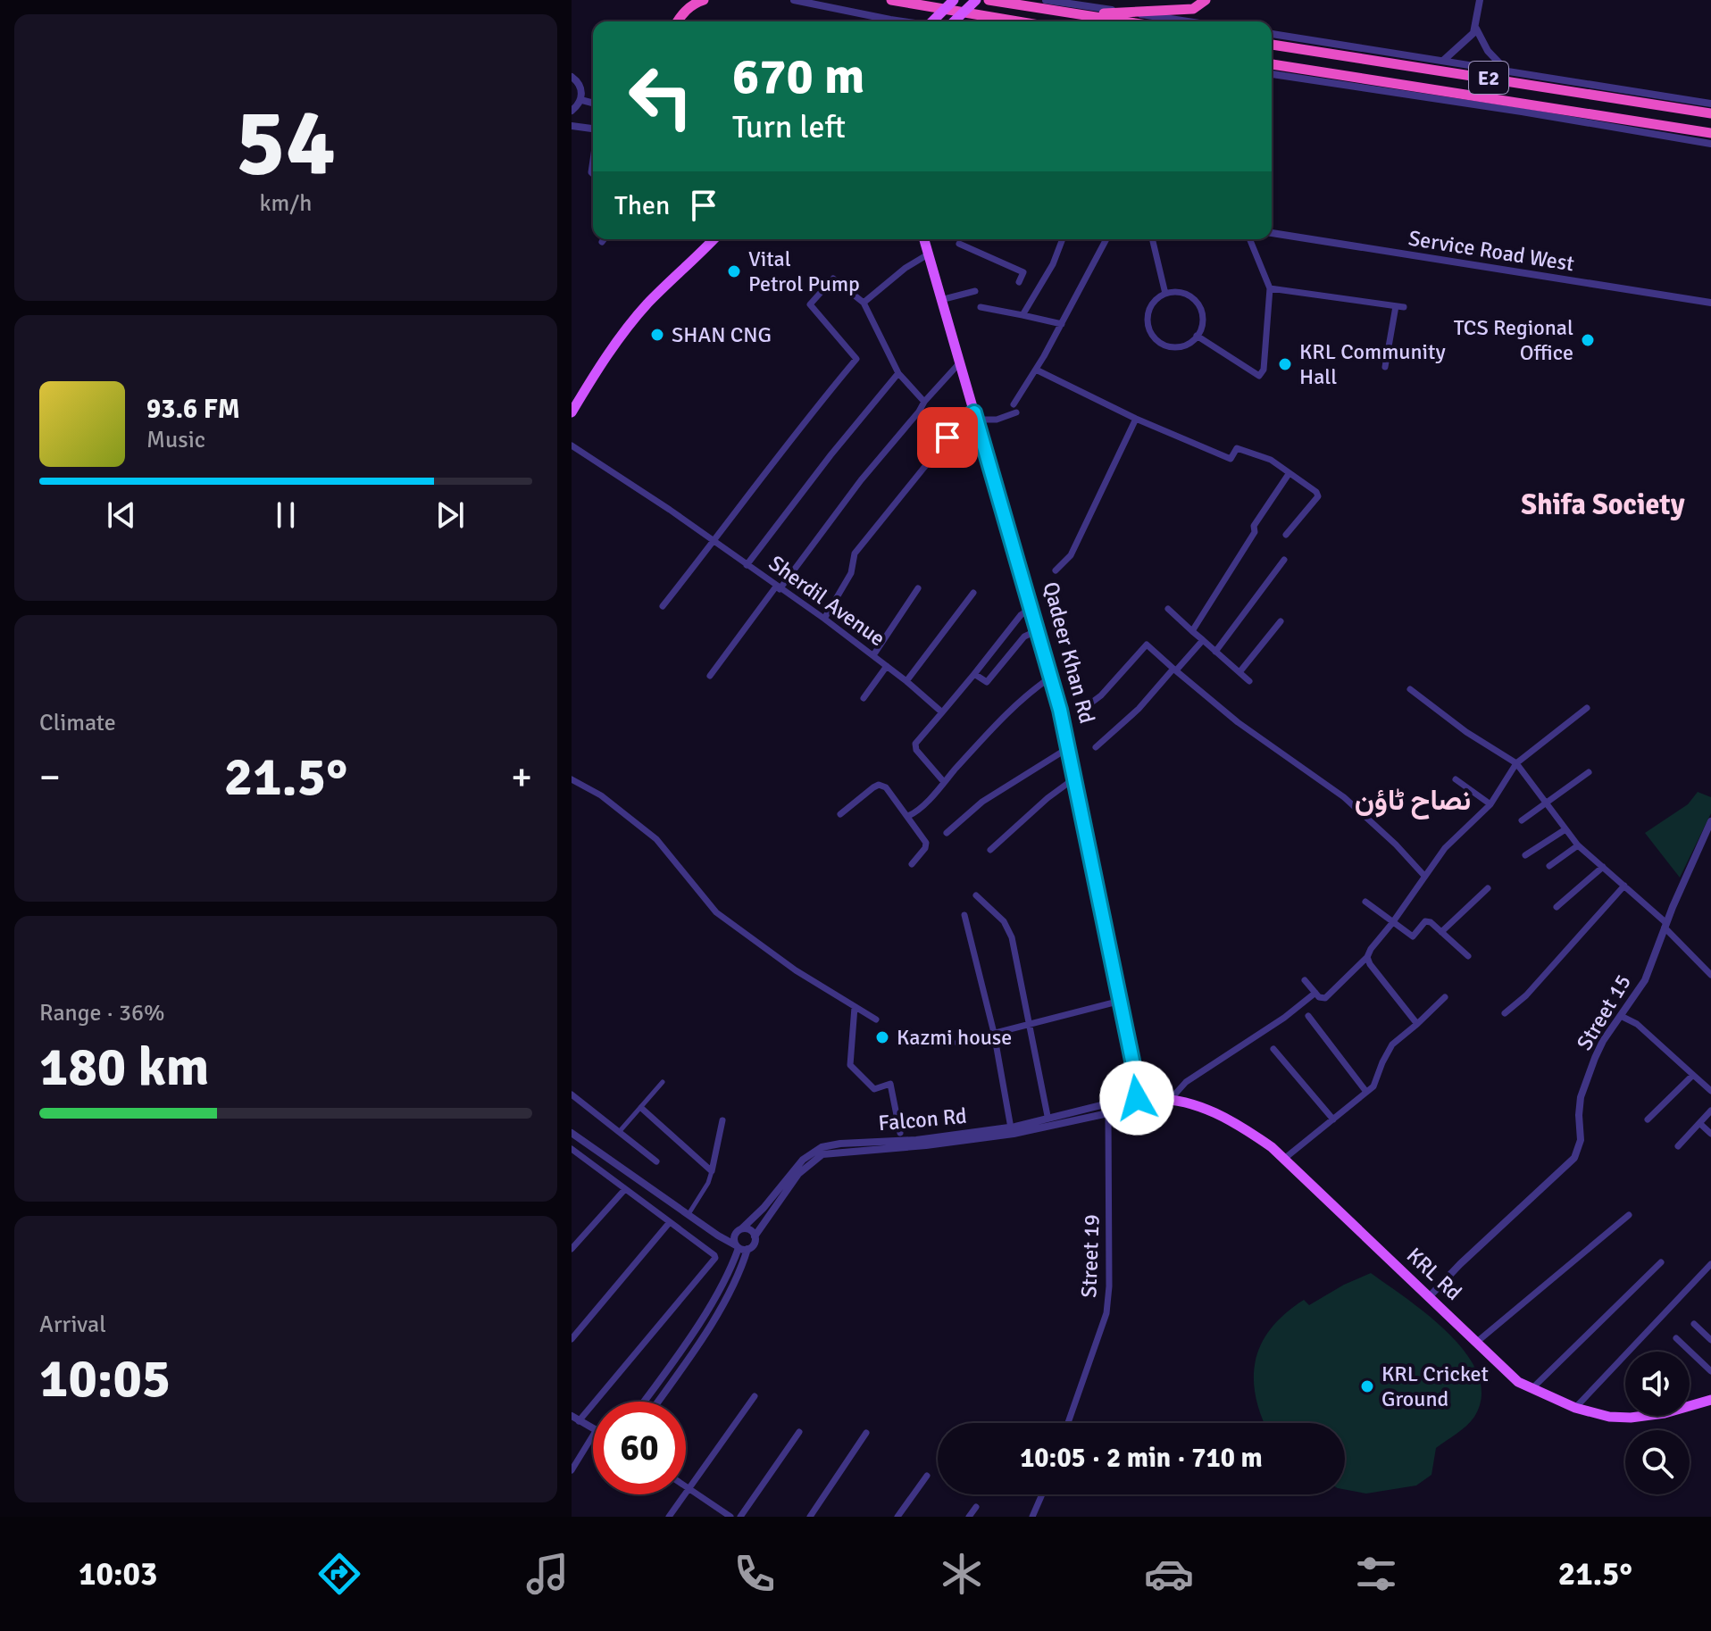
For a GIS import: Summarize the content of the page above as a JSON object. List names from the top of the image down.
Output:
{
  "streets": {
    "highway": ["E2"],
    "main road": ["Qadeer Khan Rd", "KRL Rd"],
    "street": [
      "Service Road West",
      "Sherdil Avenue",
      "Street 15",
      "Falcon Rd",
      "Street 19"
    ]
  },
  "crossings": [
    ["Qadeer Khan Rd", "Falcon Rd"],
    ["Qadeer Khan Rd", "KRL Rd"],
    ["Street 15", "KRL Rd"],
    ["Falcon Rd", "Street 19"],
    ["Falcon Rd", "KRL Rd"]
  ],
  "districts": ["Shifa Society", "نصاح ٹاؤن"],
  "places": [
    "Vital Petrol Pump",
    "SHAN CNG",
    "TCS Regional Office",
    "KRL Community Hall",
    "Kazmi house",
    "KRL Cricket Ground"
  ],
  "page": {
    "tile": [
      ["54", "km/h"],
      "Climate",
      ["Range · 36%", "180 km"],
      ["Arrival", "10:05"]
    ],
    "turn": ["670 m", "Turn left"],
    "then": "Then",
    "song": ["93.6 FM", "Music"],
    "heat": ["−", "21.5°", "+"],
    "limit": "60",
    "trip": "10:05 · 2 min · 710 m",
    "tabs": ["10:03", "21.5°"]
  }
}
